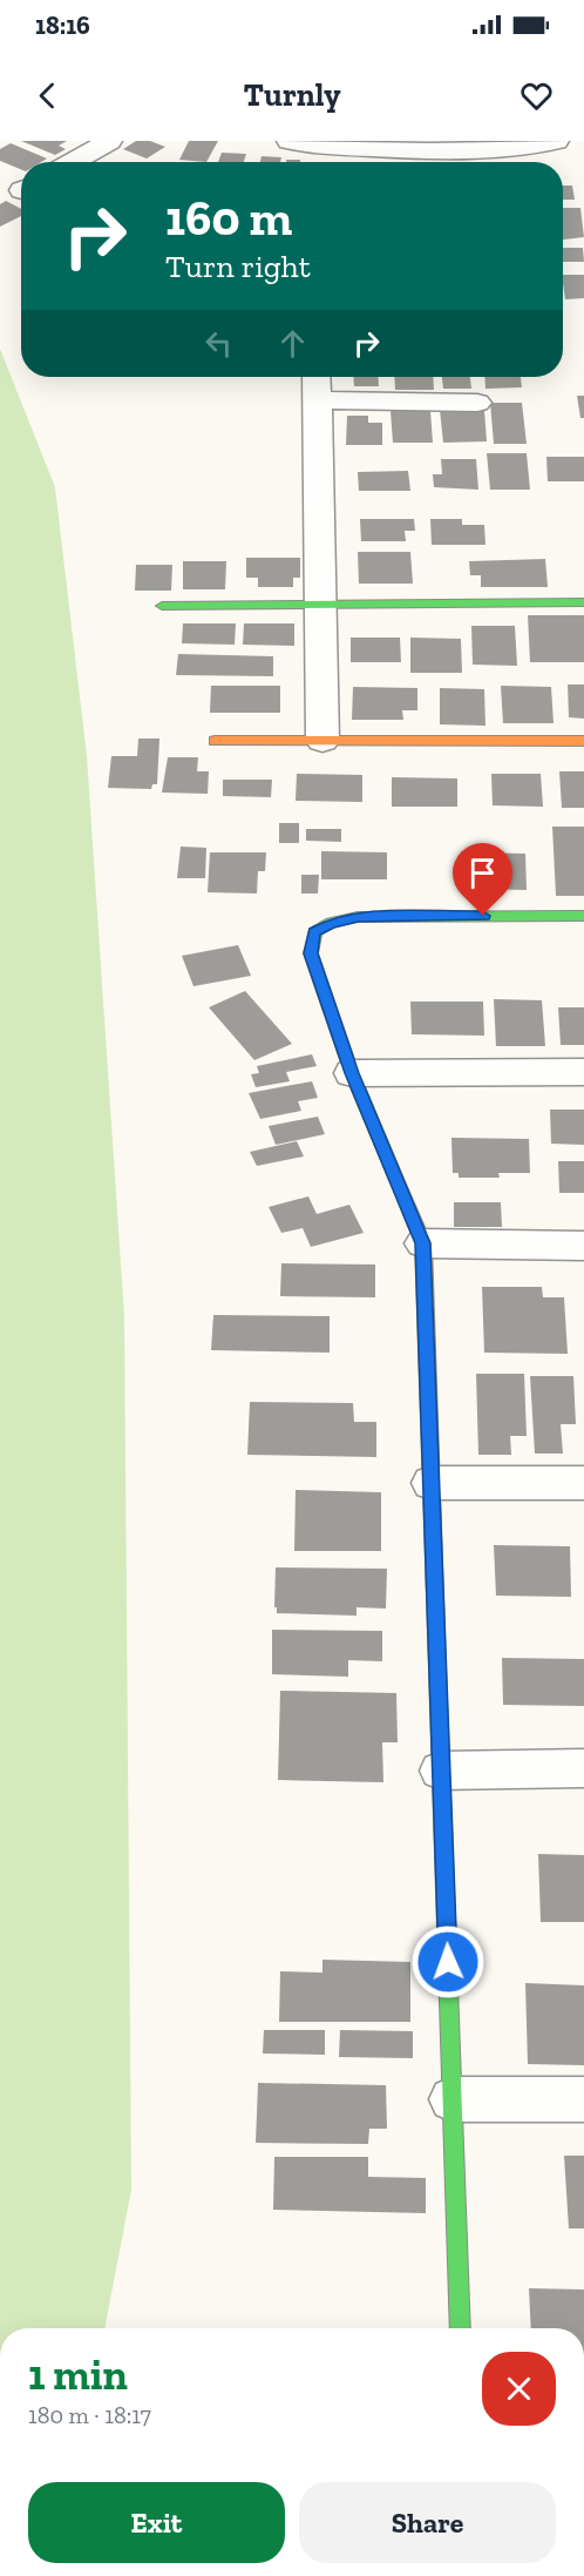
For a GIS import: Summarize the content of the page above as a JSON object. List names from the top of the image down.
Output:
{
  "page": {
    "status": "18:16",
    "header": "Turnly",
    "turn": ["160 m", "Turn right"],
    "heading": ["1 min", "180 m · 18:17"],
    "buttons": ["Exit", "Share"]
  }
}
